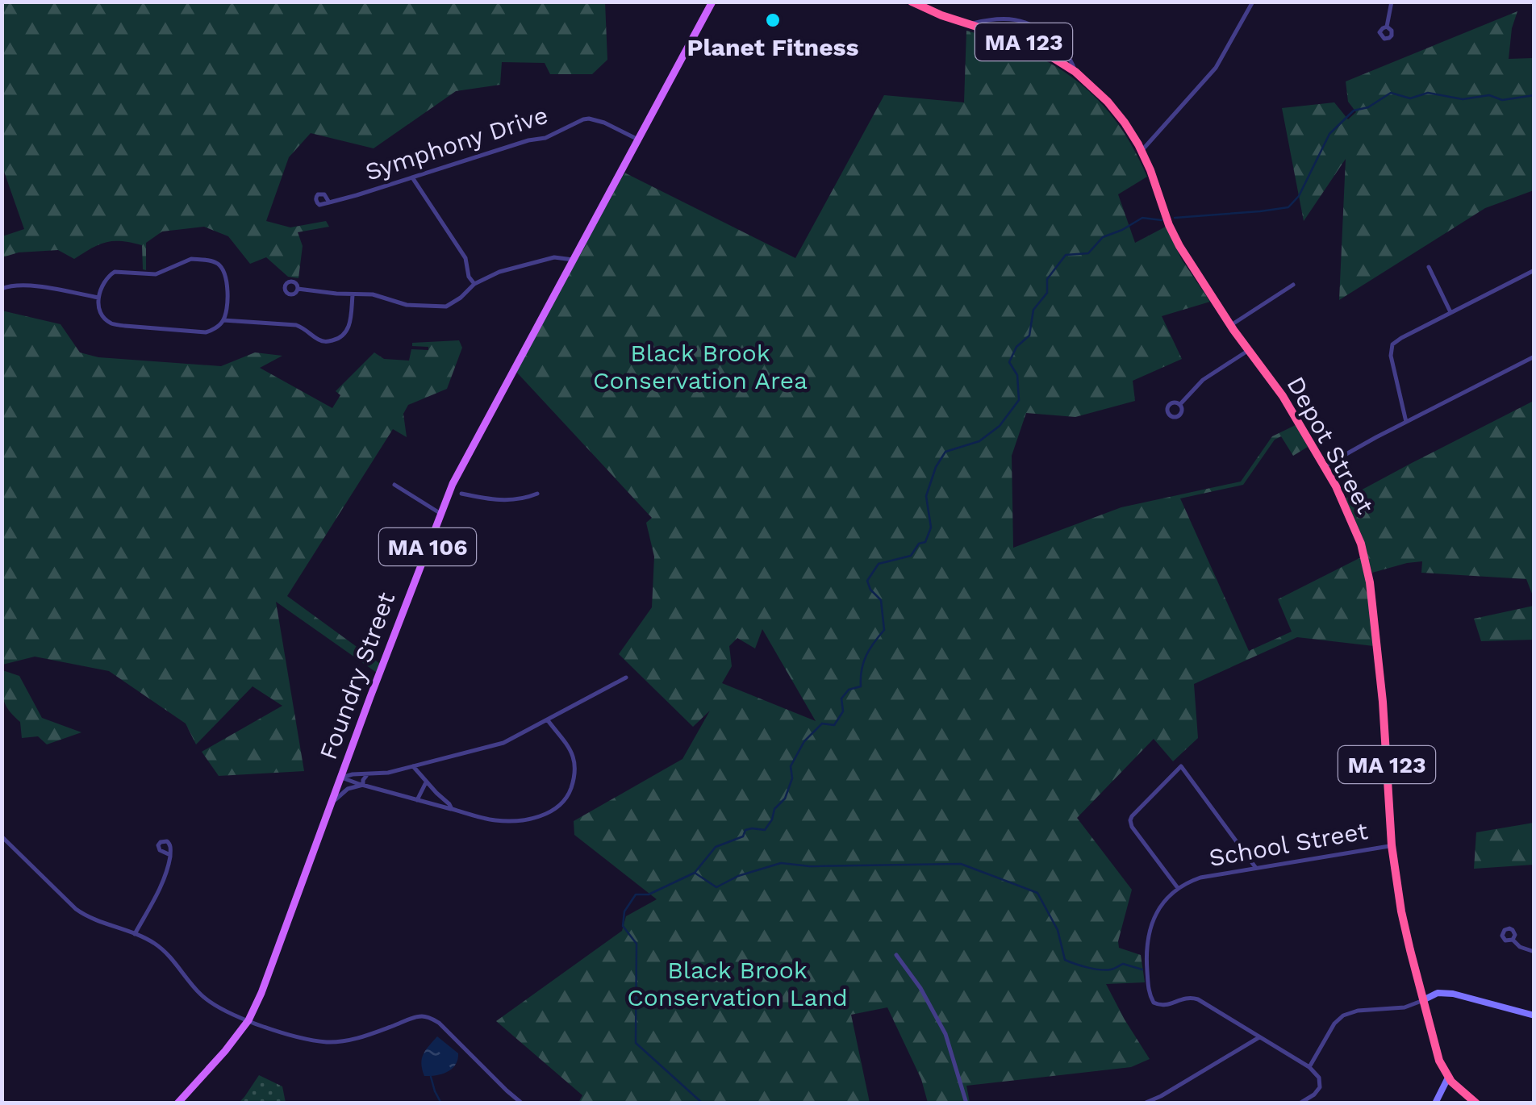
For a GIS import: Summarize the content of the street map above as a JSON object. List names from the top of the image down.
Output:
{
  "streets": {
    "highway": ["MA 123", "Depot Street"],
    "main road": ["MA 106", "Foundry Street"],
    "street": ["Symphony Drive", "School Street"]
  },
  "crossings": [
    ["Symphony Drive", "Foundry Street"],
    ["Depot Street", "School Street"]
  ],
  "parks": ["Black Brook Conservation Area", "Black Brook Conservation Land"],
  "places": ["Planet Fitness"]
}
